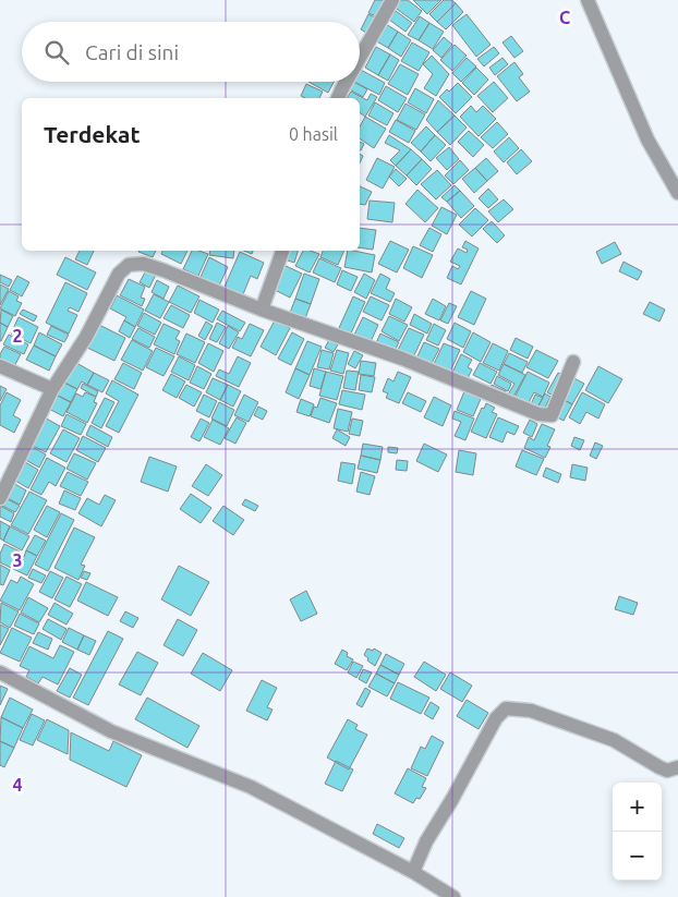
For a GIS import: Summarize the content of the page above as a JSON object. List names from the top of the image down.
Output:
{
  "page": {
    "search": "Cari di sini",
    "heading": ["Terdekat", "0 hasil"],
    "map_buttons": ["+", "−"]
  },
  "grid": {
    "columns": ["C"],
    "rows": ["2", "3", "4"]
  }
}
